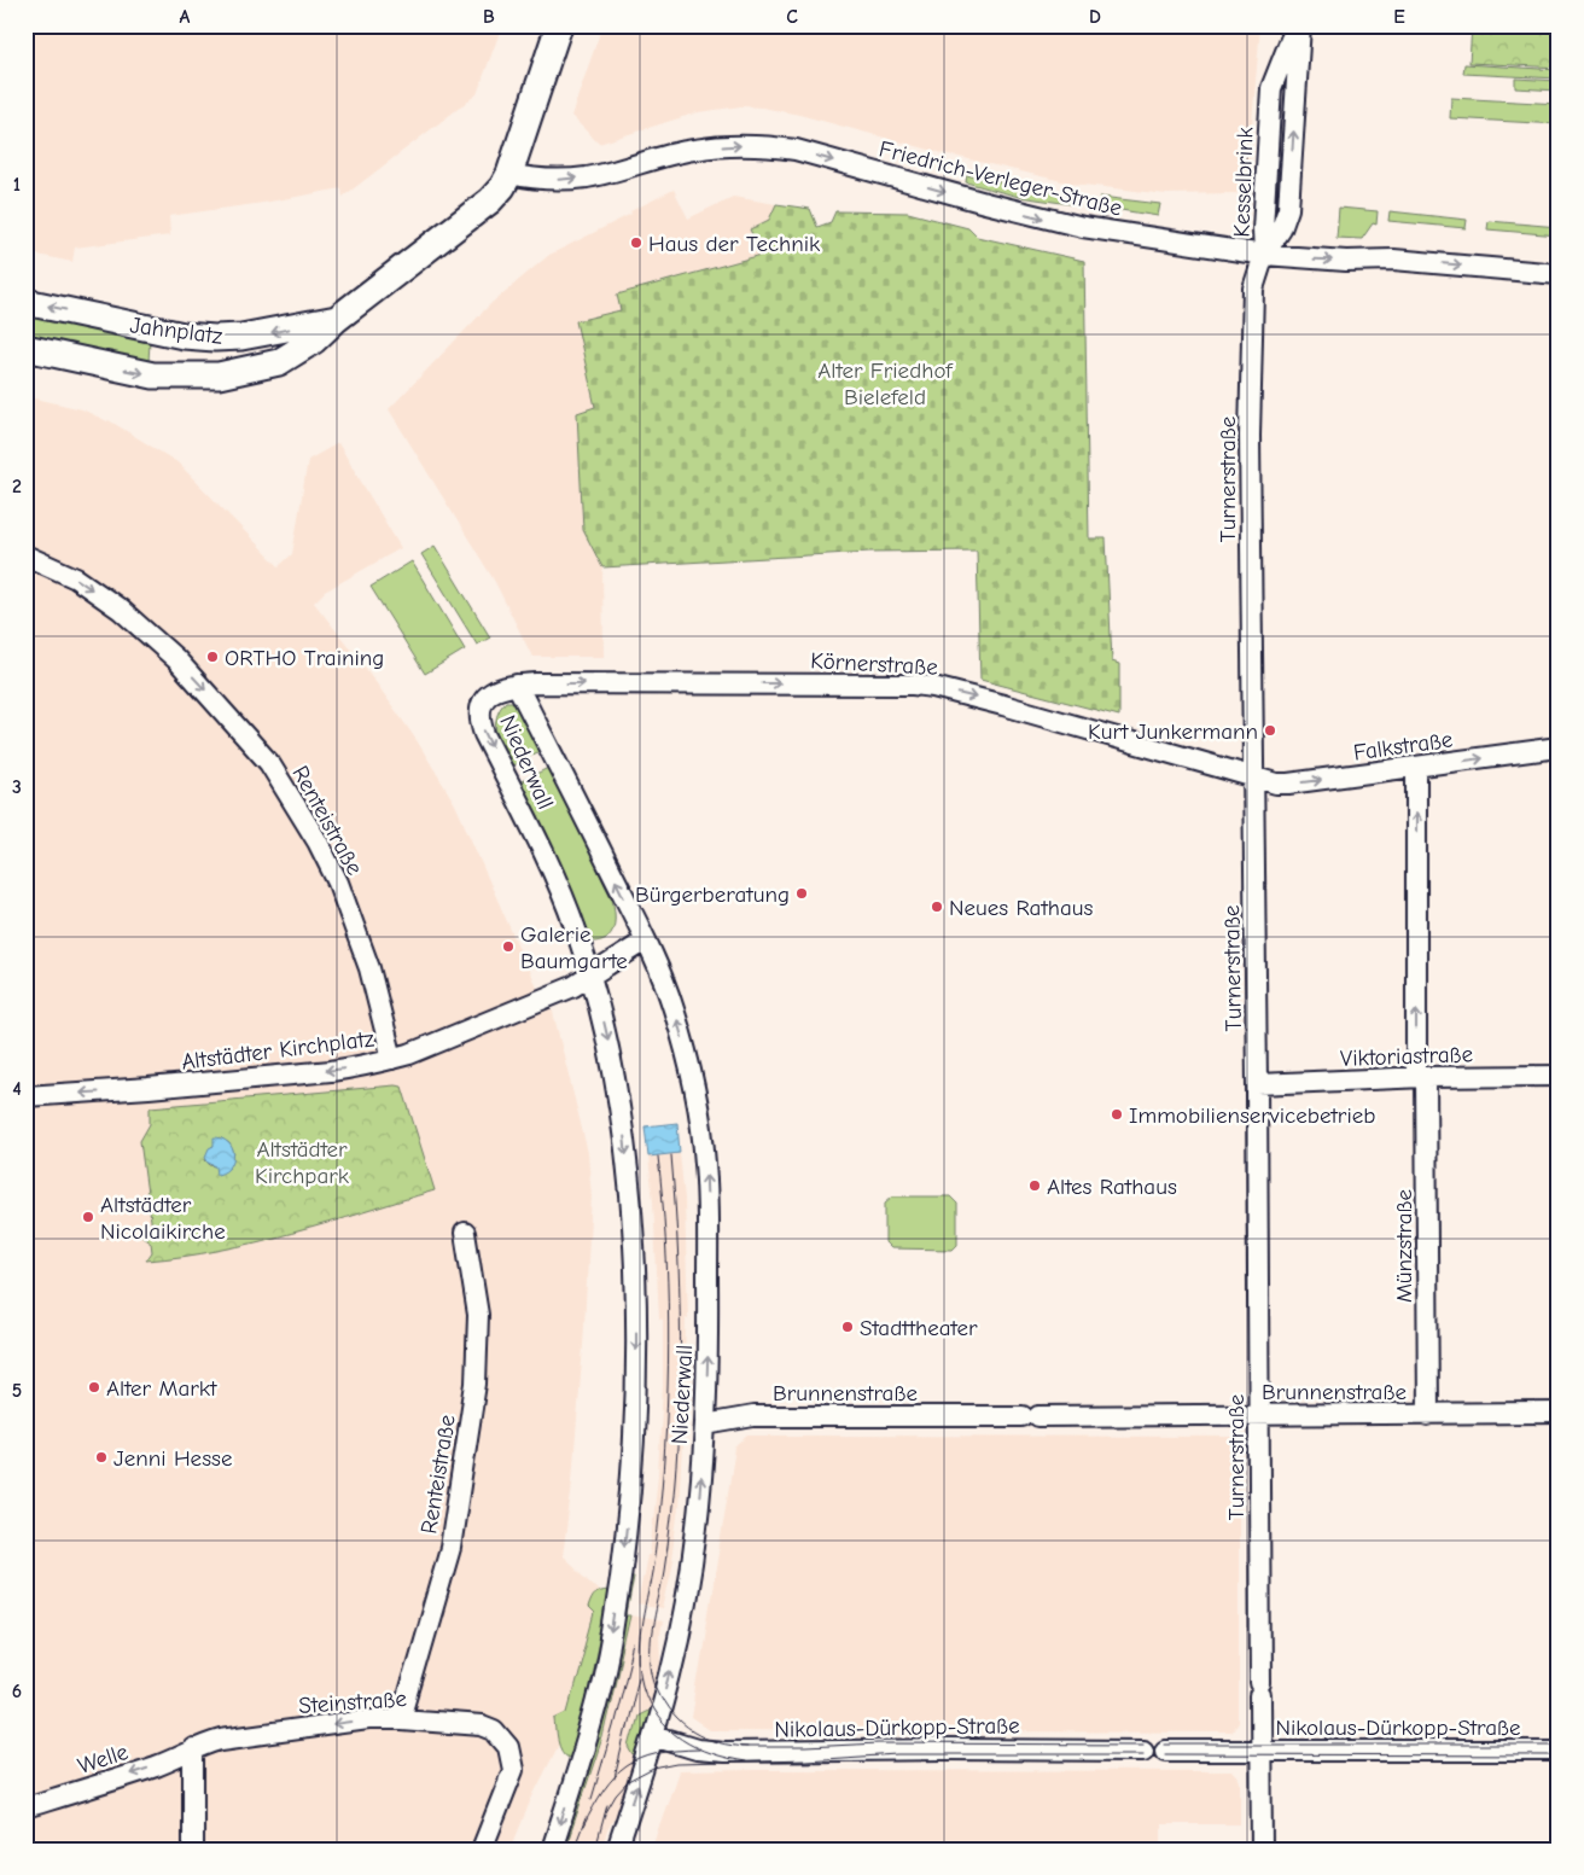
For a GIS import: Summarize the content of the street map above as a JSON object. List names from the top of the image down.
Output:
{
  "streets": {
    "street": [
      "Friedrich-Verleger-Straße",
      "Kesselbrink",
      "Jahnplatz",
      "Turnerstraße",
      "Körnerstraße",
      "Falkstraße",
      "Niederwall",
      "Renteistraße",
      "Altstädter Kirchplatz",
      "Viktoriastraße",
      "Münzstraße",
      "Brunnenstraße",
      "Steinstraße",
      "Nikolaus-Dürkopp-Straße",
      "Welle"
    ]
  },
  "crossings": [
    ["Friedrich-Verleger-Straße", "Kesselbrink"],
    ["Friedrich-Verleger-Straße", "Jahnplatz"],
    ["Friedrich-Verleger-Straße", "Turnerstraße"],
    ["Kesselbrink", "Turnerstraße"],
    ["Turnerstraße", "Körnerstraße"],
    ["Turnerstraße", "Falkstraße"],
    ["Turnerstraße", "Viktoriastraße"],
    ["Turnerstraße", "Brunnenstraße"],
    ["Turnerstraße", "Nikolaus-Dürkopp-Straße"],
    ["Körnerstraße", "Falkstraße"],
    ["Körnerstraße", "Niederwall"],
    ["Falkstraße", "Münzstraße"],
    ["Niederwall", "Altstädter Kirchplatz"],
    ["Niederwall", "Brunnenstraße"],
    ["Niederwall", "Nikolaus-Dürkopp-Straße"],
    ["Renteistraße", "Altstädter Kirchplatz"],
    ["Renteistraße", "Steinstraße"],
    ["Viktoriastraße", "Münzstraße"],
    ["Münzstraße", "Brunnenstraße"],
    ["Steinstraße", "Welle"]
  ],
  "one_way": [
    "Friedrich-Verleger-Straße",
    "Körnerstraße",
    "Falkstraße",
    "Renteistraße",
    "Altstädter Kirchplatz",
    "Münzstraße",
    "Steinstraße",
    "Welle"
  ],
  "parks": ["Alter Friedhof Bielefeld", "Altstädter Kirchpark"],
  "places": [
    "Haus der Technik",
    "ORTHO Training",
    "Kurt Junkermann",
    "Bürgerberatung",
    "Neues Rathaus",
    "Galerie Baumgarte",
    "Immobilienservicebetrieb",
    "Altes Rathaus",
    "Altstädter Nicolaikirche",
    "Stadttheater",
    "Alter Markt",
    "Jenni Hesse"
  ],
  "grid": {
    "columns": [
      "A",
      "B",
      "C",
      "D",
      "E"
    ],
    "rows": [
      "1",
      "2",
      "3",
      "4",
      "5",
      "6"
    ]
  }
}
